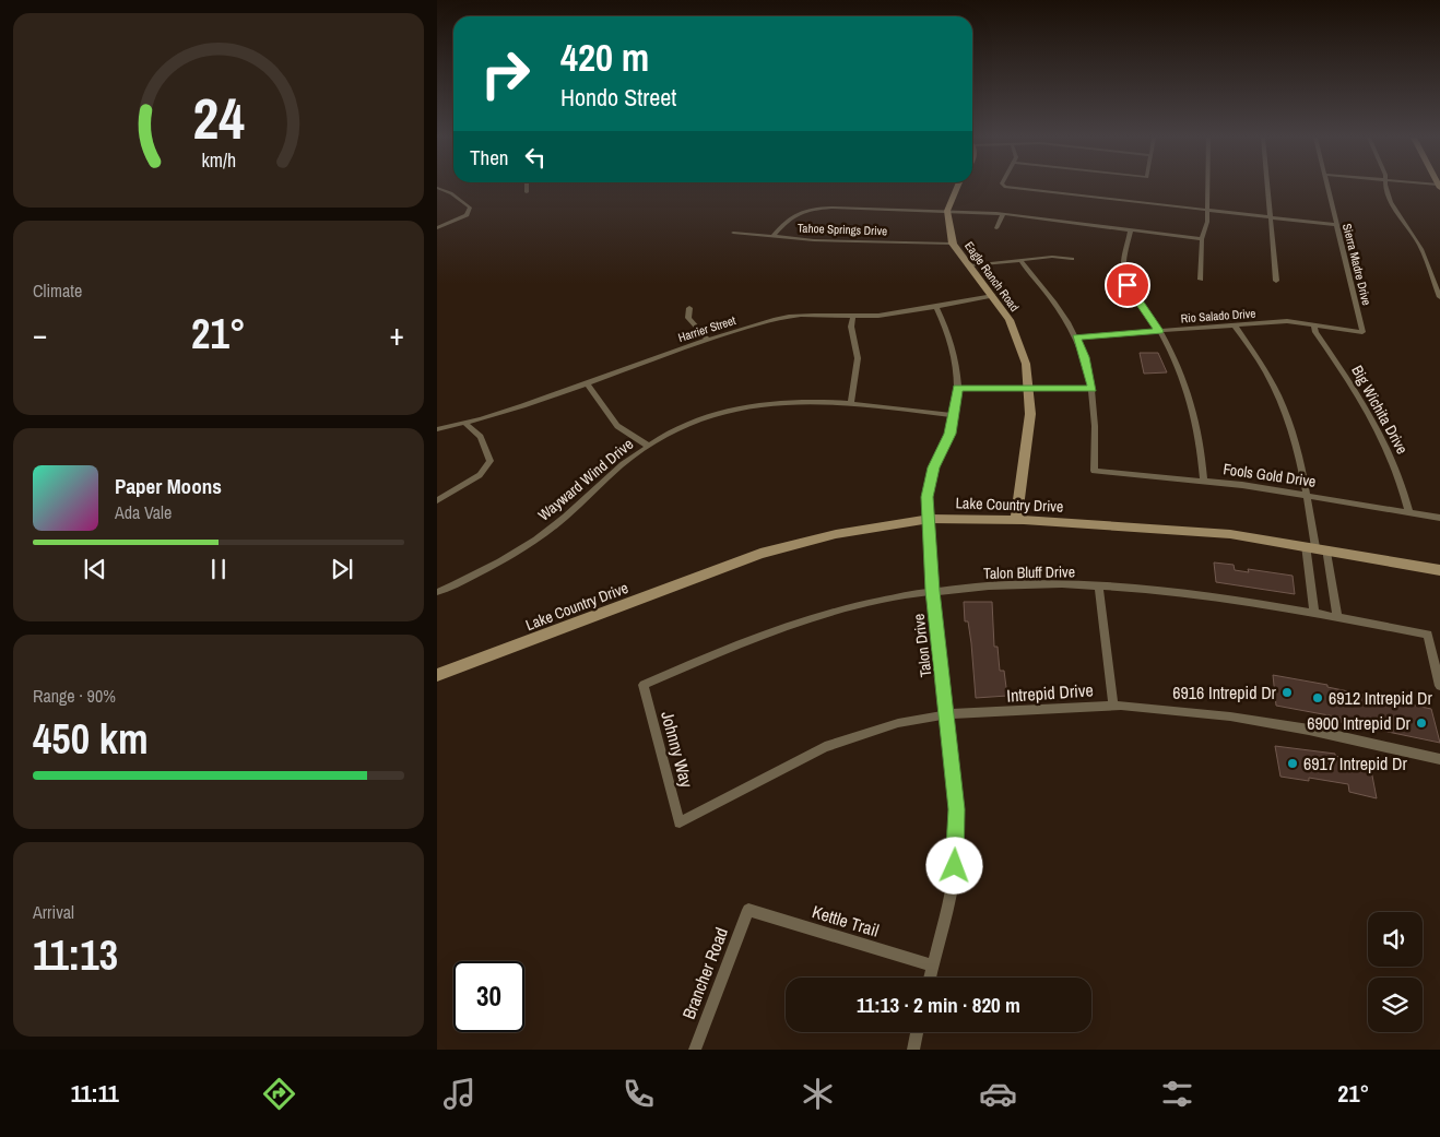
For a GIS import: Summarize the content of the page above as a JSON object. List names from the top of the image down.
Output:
{
  "streets": {
    "street": [
      "Tahoe Springs Drive",
      "Sierra Madre Drive",
      "Eagle Ranch Road",
      "Rio Salado Drive",
      "Harrier Street",
      "Big Wichita Drive",
      "Fools Gold Drive",
      "Wayward Wind Drive",
      "Lake Country Drive",
      "Talon Bluff Drive",
      "Talon Drive",
      "Intrepid Drive",
      "Johnny Way",
      "Kettle Trail",
      "Brancher Road"
    ]
  },
  "crossings": [
    ["Tahoe Springs Drive", "Eagle Ranch Road"],
    ["Sierra Madre Drive", "Rio Salado Drive"],
    ["Eagle Ranch Road", "Harrier Street"],
    ["Eagle Ranch Road", "Lake Country Drive"],
    ["Rio Salado Drive", "Big Wichita Drive"],
    ["Harrier Street", "Talon Drive"],
    ["Big Wichita Drive", "Fools Gold Drive"],
    ["Wayward Wind Drive", "Talon Drive"],
    ["Lake Country Drive", "Talon Drive"],
    ["Talon Bluff Drive", "Talon Drive"],
    ["Talon Bluff Drive", "Johnny Way"],
    ["Talon Drive", "Intrepid Drive"],
    ["Talon Drive", "Kettle Trail"],
    ["Intrepid Drive", "Johnny Way"],
    ["Kettle Trail", "Brancher Road"]
  ],
  "places": [
    "6916 Intrepid Dr",
    "6912 Intrepid Dr",
    "6900 Intrepid Dr",
    "6917 Intrepid Dr"
  ],
  "page": {
    "turn": ["420 m", "Hondo Street"],
    "then": "Then",
    "tile": [
      "Climate",
      ["Range · 90%", "450 km"],
      ["Arrival", "11:13"]
    ],
    "heat": ["−", "21°", "+"],
    "song": ["Paper Moons", "Ada Vale"],
    "limit": "30",
    "trip": "11:13 · 2 min · 820 m",
    "tabs": ["11:11", "21°"],
    "gauge": ["24", "km/h"]
  }
}
